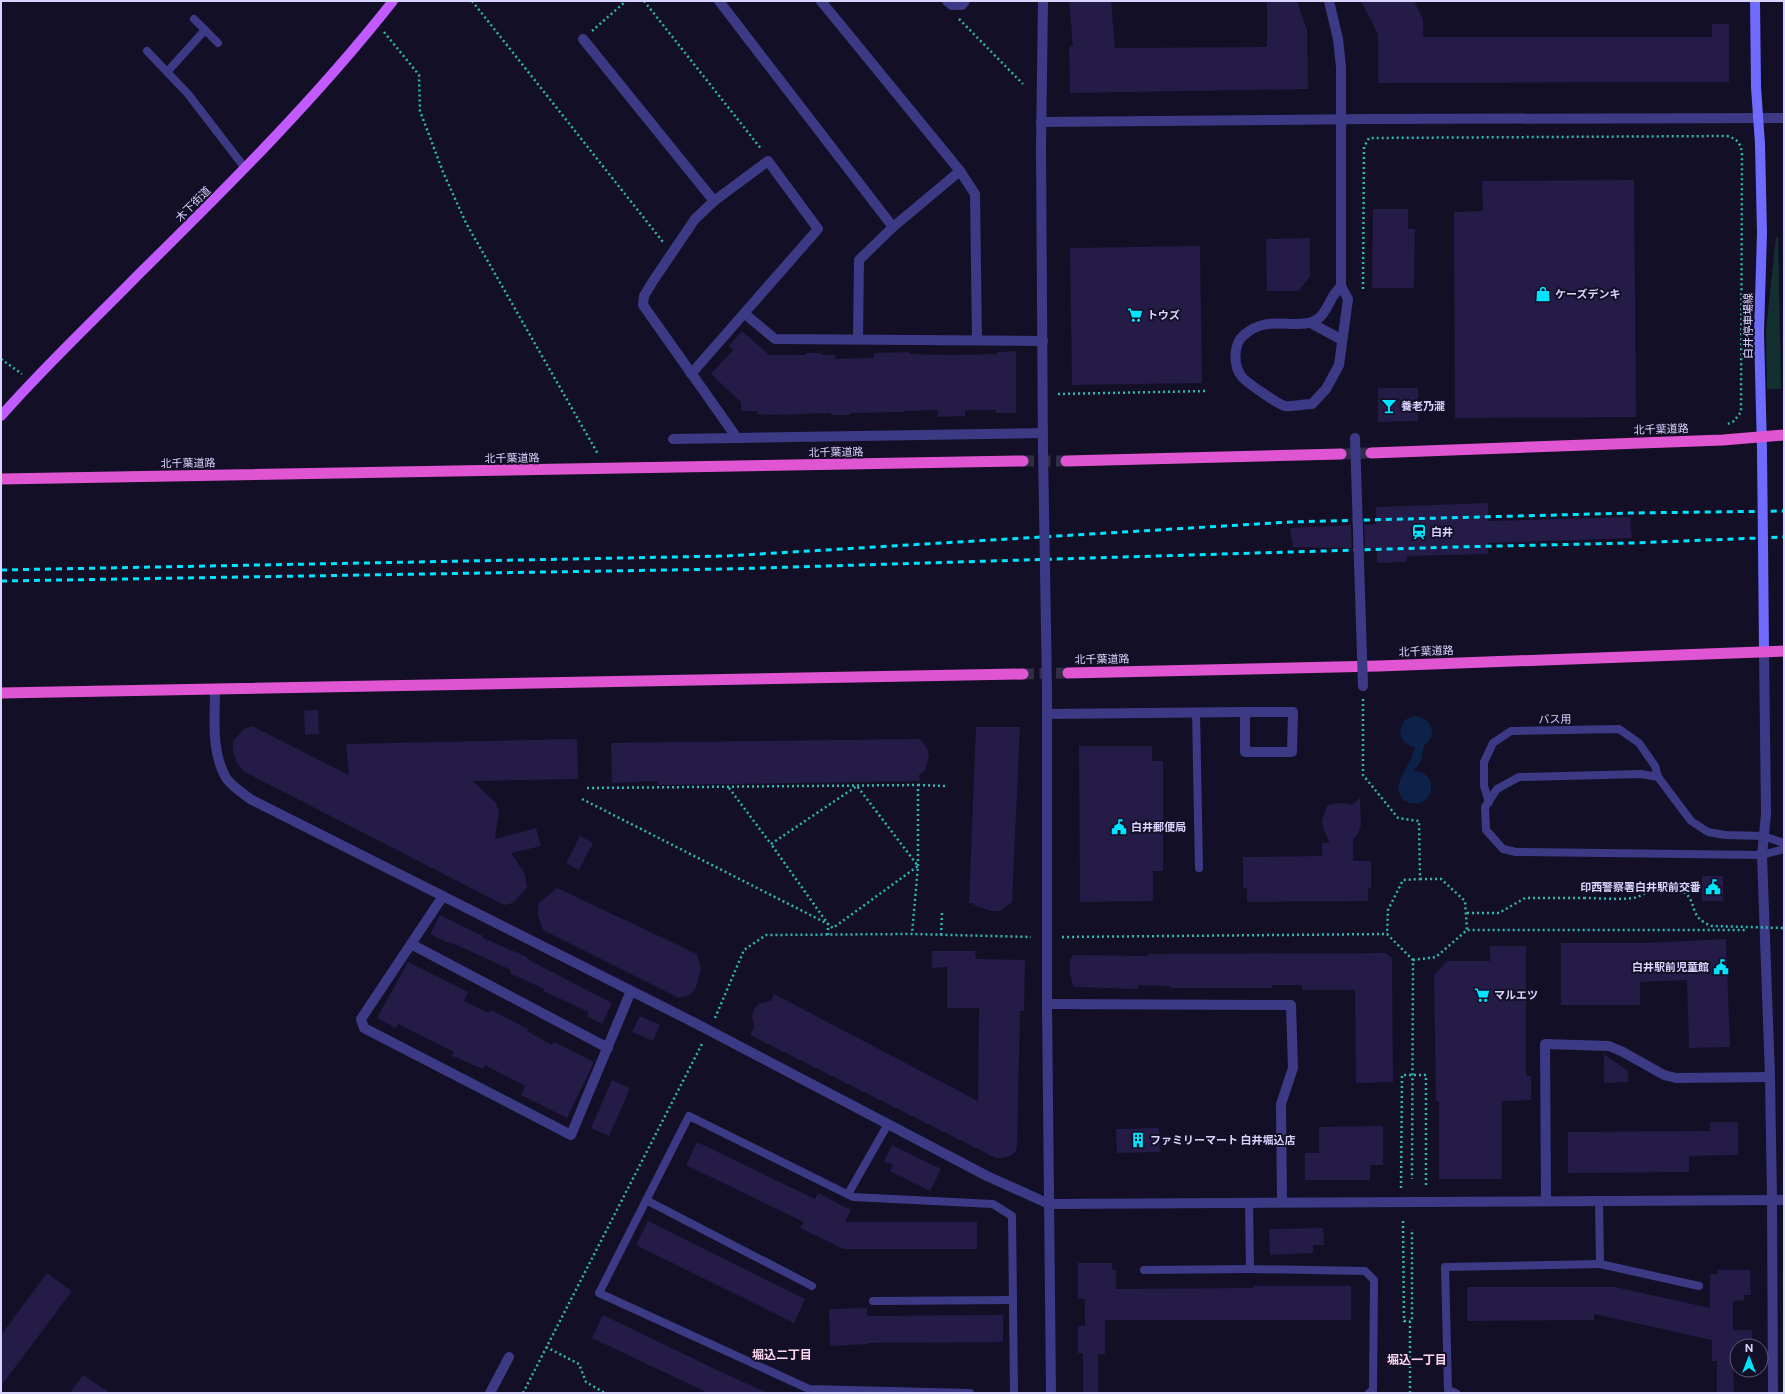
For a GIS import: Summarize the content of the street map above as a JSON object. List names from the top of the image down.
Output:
{
  "streets": {
    "highway": ["北千葉道路"],
    "main road": ["木下街道", "白井停車場線"],
    "lane": ["バス用"]
  },
  "crossings": [
    ["白井停車場線", "北千葉道路"]
  ],
  "districts": ["堀込二丁目", "堀込一丁目"],
  "places": {
    "shop": ["ケーズデンキ"],
    "supermarket": ["トウズ", "マルエツ"],
    "bar": ["養老乃瀧"],
    "station": ["白井"],
    "public building": ["白井郵便局", "印西警察署白井駅前交番", "白井駅前児童館"],
    "building": ["ファミリーマート 白井堀込店"]
  },
  "north": "top"
}
